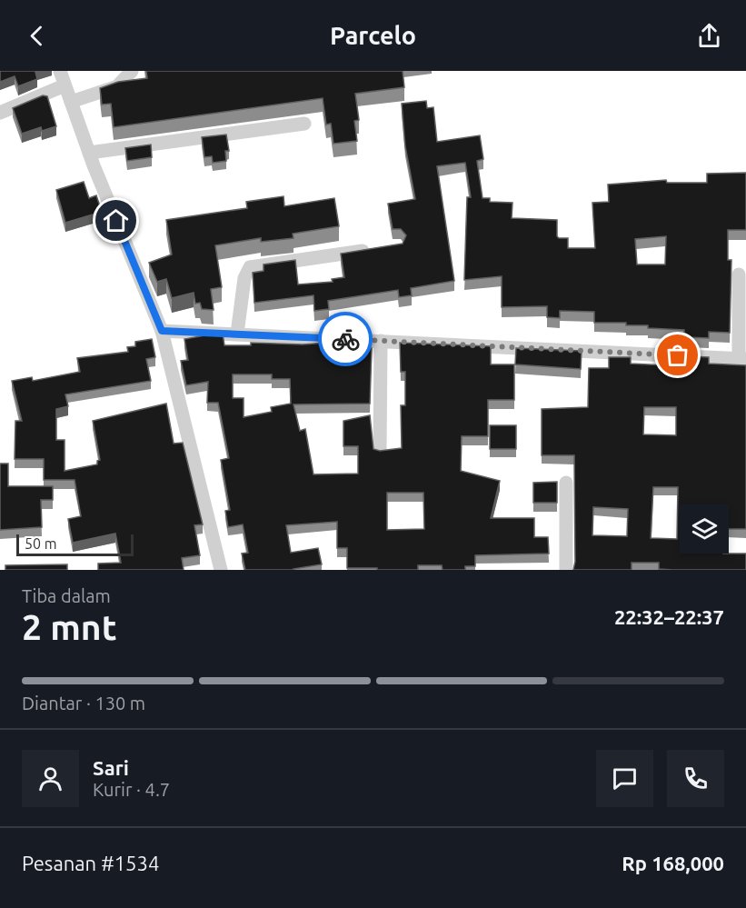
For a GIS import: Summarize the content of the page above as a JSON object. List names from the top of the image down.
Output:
{
  "scale_bar": "50 m",
  "page": {
    "header": "Parcelo",
    "scale": "50 m",
    "heading": ["2 mnt", "Tiba dalam", "22:32–22:37"],
    "panel": [
      "Sari",
      "Kurir · 4.7",
      "Pesanan #1534",
      "Rp 168,000"
    ],
    "bar": "Diantar · 130 m"
  }
}
